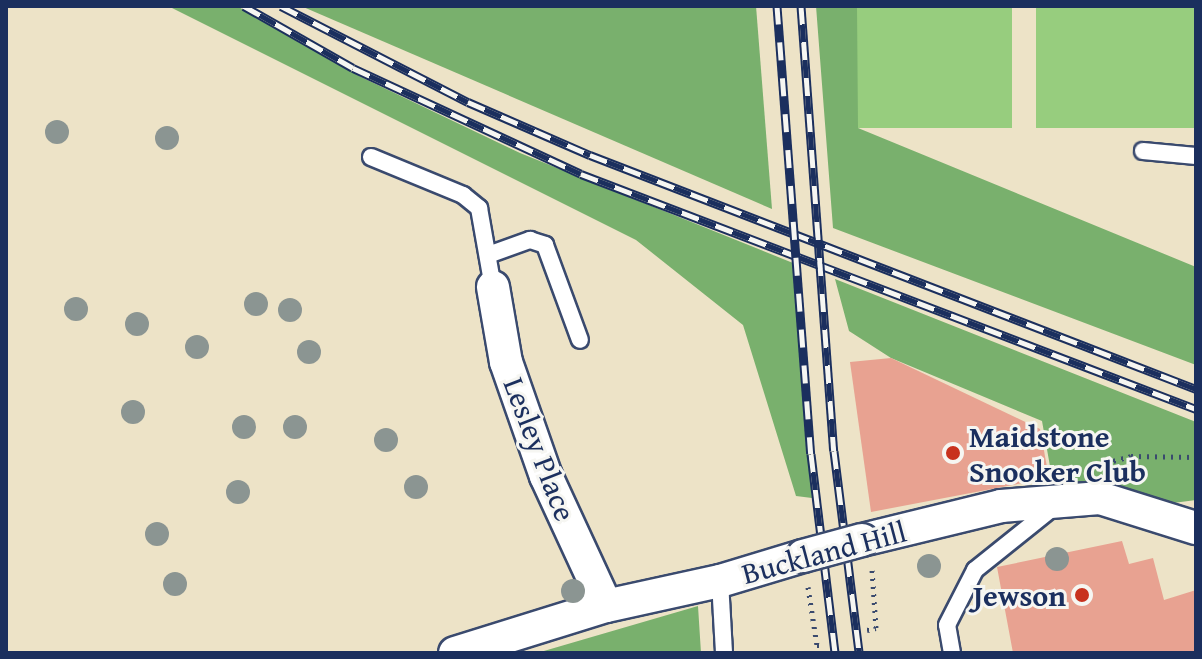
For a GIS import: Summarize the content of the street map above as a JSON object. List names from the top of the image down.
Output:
{
  "streets": {
    "street": ["Lesley Place", "Buckland Hill"]
  },
  "crossings": [
    ["Lesley Place", "Buckland Hill"]
  ],
  "places": ["Maidstone Snooker Club", "Jewson"]
}
